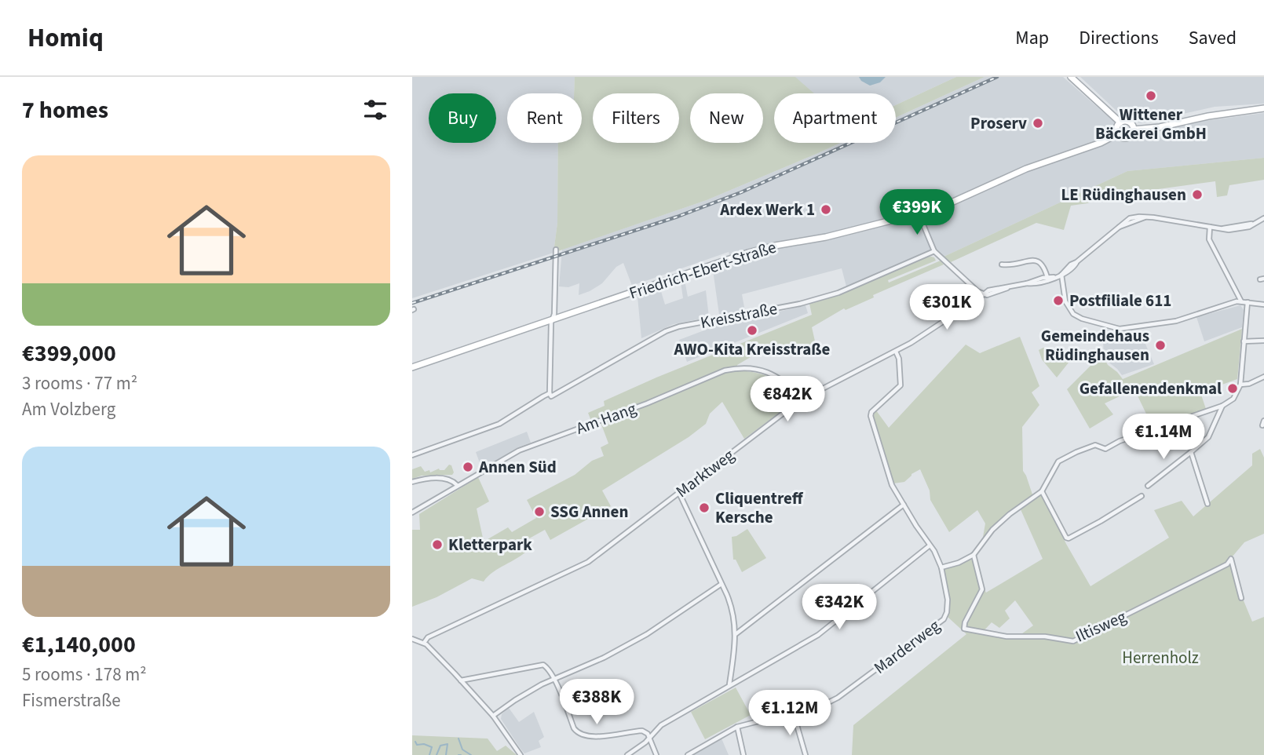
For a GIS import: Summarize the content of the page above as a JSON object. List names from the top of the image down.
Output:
{
  "streets": {
    "street": [
      "Friedrich-Ebert-Straße",
      "Kreisstraße",
      "Am Hang",
      "Marktweg",
      "Iltisweg",
      "Marderweg"
    ]
  },
  "crossings": [
    ["Am Hang", "Marktweg"],
    ["Marktweg", "Marderweg"]
  ],
  "parks": ["Herrenholz"],
  "places": [
    "Wittener Bäckerei GmbH",
    "Proserv",
    "LE Rüdinghausen",
    "Ardex Werk 1",
    "Postfiliale 611",
    "AWO-Kita Kreisstraße",
    "Gemeindehaus Rüdinghausen",
    "Gefallenendenkmal",
    "Annen Süd",
    "Cliquentreff Kersche",
    "SSG Annen",
    "Kletterpark"
  ],
  "page": {
    "header": "Homiq",
    "nav": ["Map", "Directions", "Saved"],
    "heading": "7 homes",
    "chip": [
      "Buy",
      "Rent",
      "Filters",
      "New",
      "Apartment"
    ],
    "list": [
      {
        "name": "€399,000",
        "note": "3 rooms · 77 m² · Am Volzberg"
      },
      {
        "name": "€1,140,000",
        "note": "5 rooms · 178 m² · Fismerstraße"
      }
    ],
    "price": [
      "€399K",
      "€301K",
      "€842K",
      "€1.14M",
      "€342K",
      "€388K",
      "€1.12M"
    ]
  }
}
